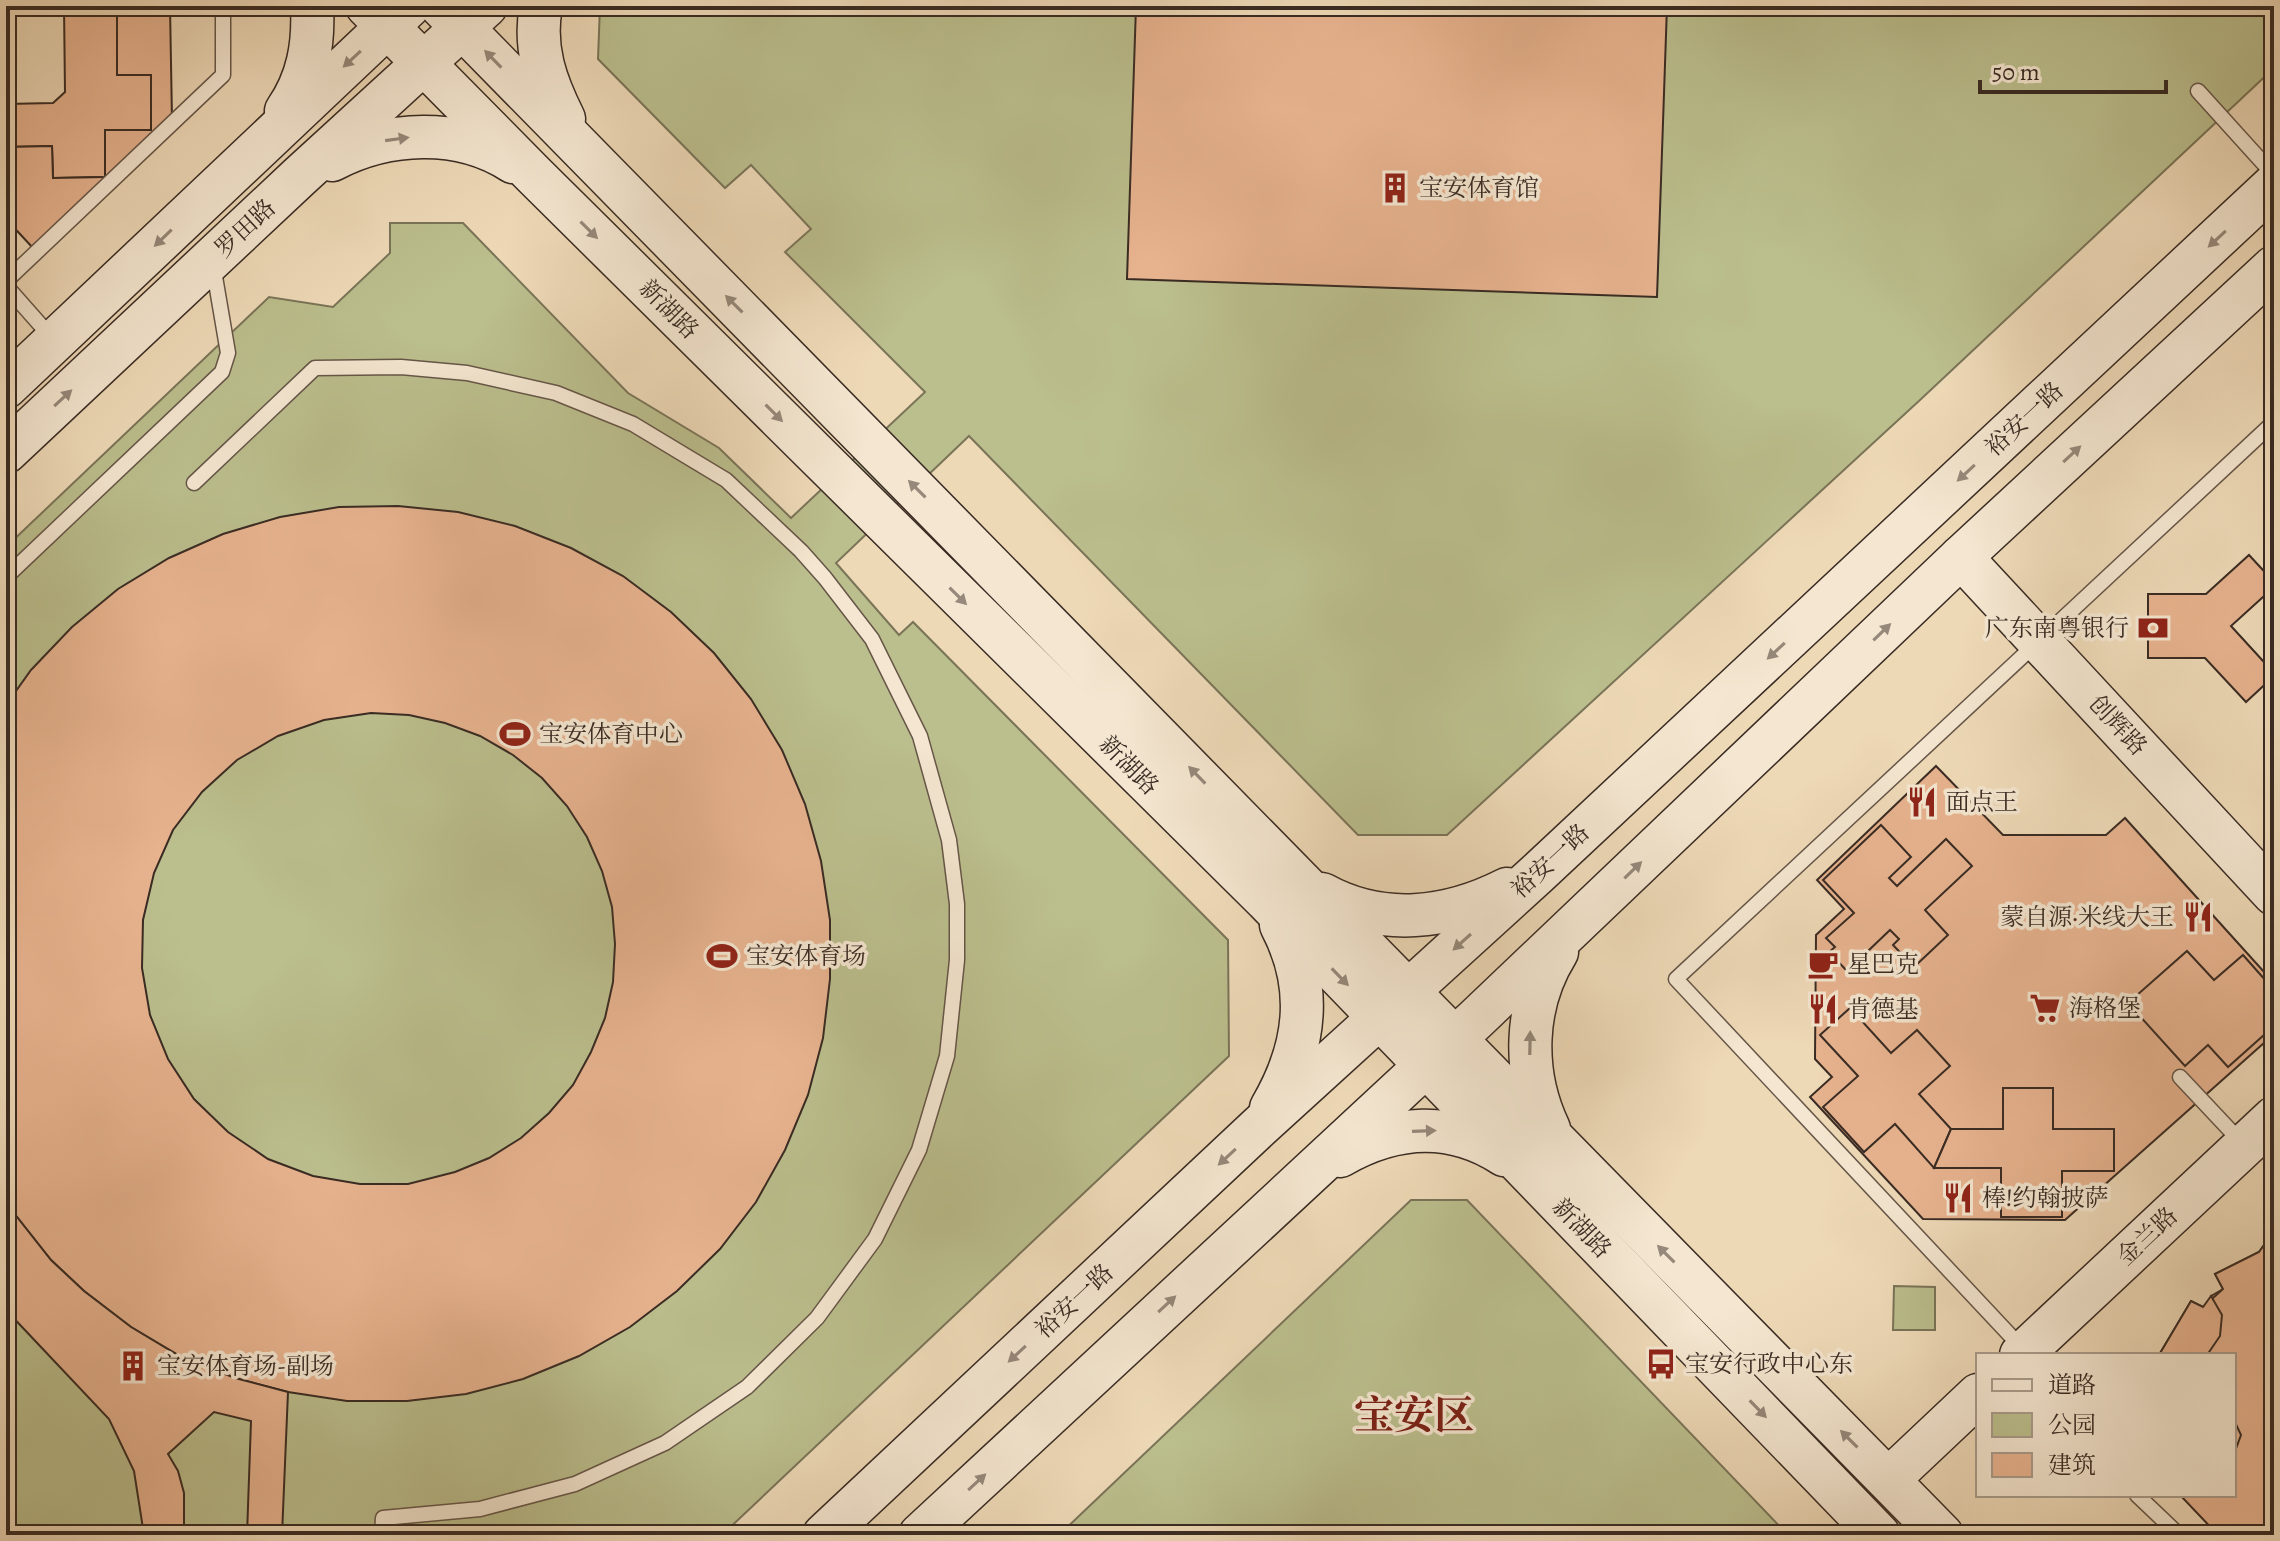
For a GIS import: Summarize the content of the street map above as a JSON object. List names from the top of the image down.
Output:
{
  "streets": {
    "main road": [
      "罗田路",
      "新湖路",
      "裕安一路",
      "创辉路",
      "金兰路"
    ]
  },
  "crossings": [
    ["罗田路", "新湖路"],
    ["新湖路", "裕安一路"]
  ],
  "districts": ["宝安区"],
  "places": {
    "building": ["宝安体育馆", "宝安体育场-副场"],
    "bank": ["广东南粤银行"],
    "sports": ["宝安体育中心", "宝安体育场"],
    "restaurant": [
      "面点王",
      "蒙自源·米线大王",
      "肯德基",
      "棒!约翰披萨"
    ],
    "cafe": ["星巴克"],
    "supermarket": ["海格堡"],
    "bus stop": ["宝安行政中心东"]
  },
  "legend": ["道路", "公园", "建筑"],
  "scale_bar": "50 m"
}
